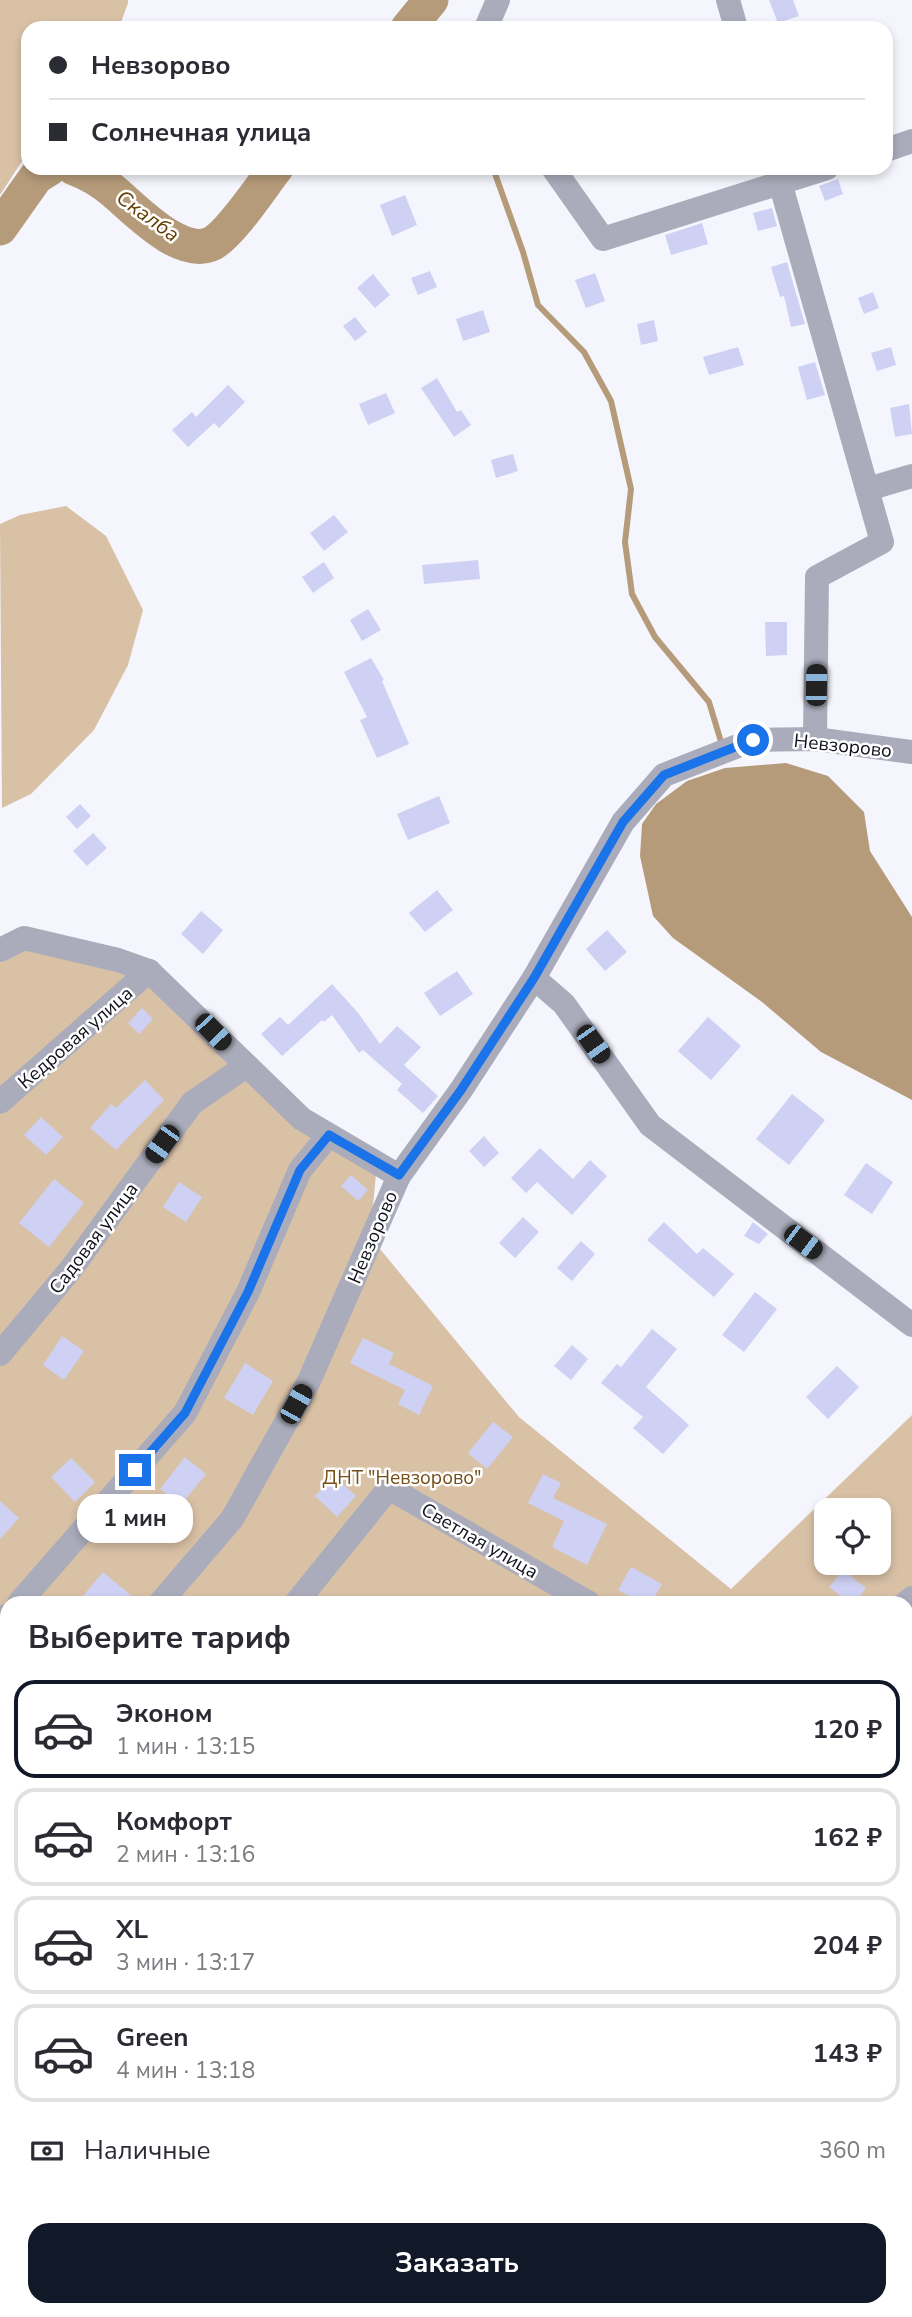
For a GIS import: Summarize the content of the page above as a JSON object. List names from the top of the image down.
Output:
{
  "streets": {
    "street": [
      "Невзорово",
      "Кедровая улица",
      "Садовая улица",
      "Светлая улица"
    ]
  },
  "water": ["Скалба"],
  "parks": ["ДНТ \"Невзорово\""],
  "page": {
    "banner": ["Невзорово", "Солнечная улица"],
    "bubble": "1 мин",
    "heading": "Выберите тариф",
    "list": [
      {
        "name": "Эконом",
        "note": "1 мин · 13:15",
        "value": "120 ₽"
      },
      {
        "name": "Комфорт",
        "note": "2 мин · 13:16",
        "value": "162 ₽"
      },
      {
        "name": "XL",
        "note": "3 мин · 13:17",
        "value": "204 ₽"
      },
      {
        "name": "Green",
        "note": "4 мин · 13:18",
        "value": "143 ₽"
      }
    ],
    "pay": ["Наличные", "360 m"],
    "buttons": "Заказать"
  }
}
